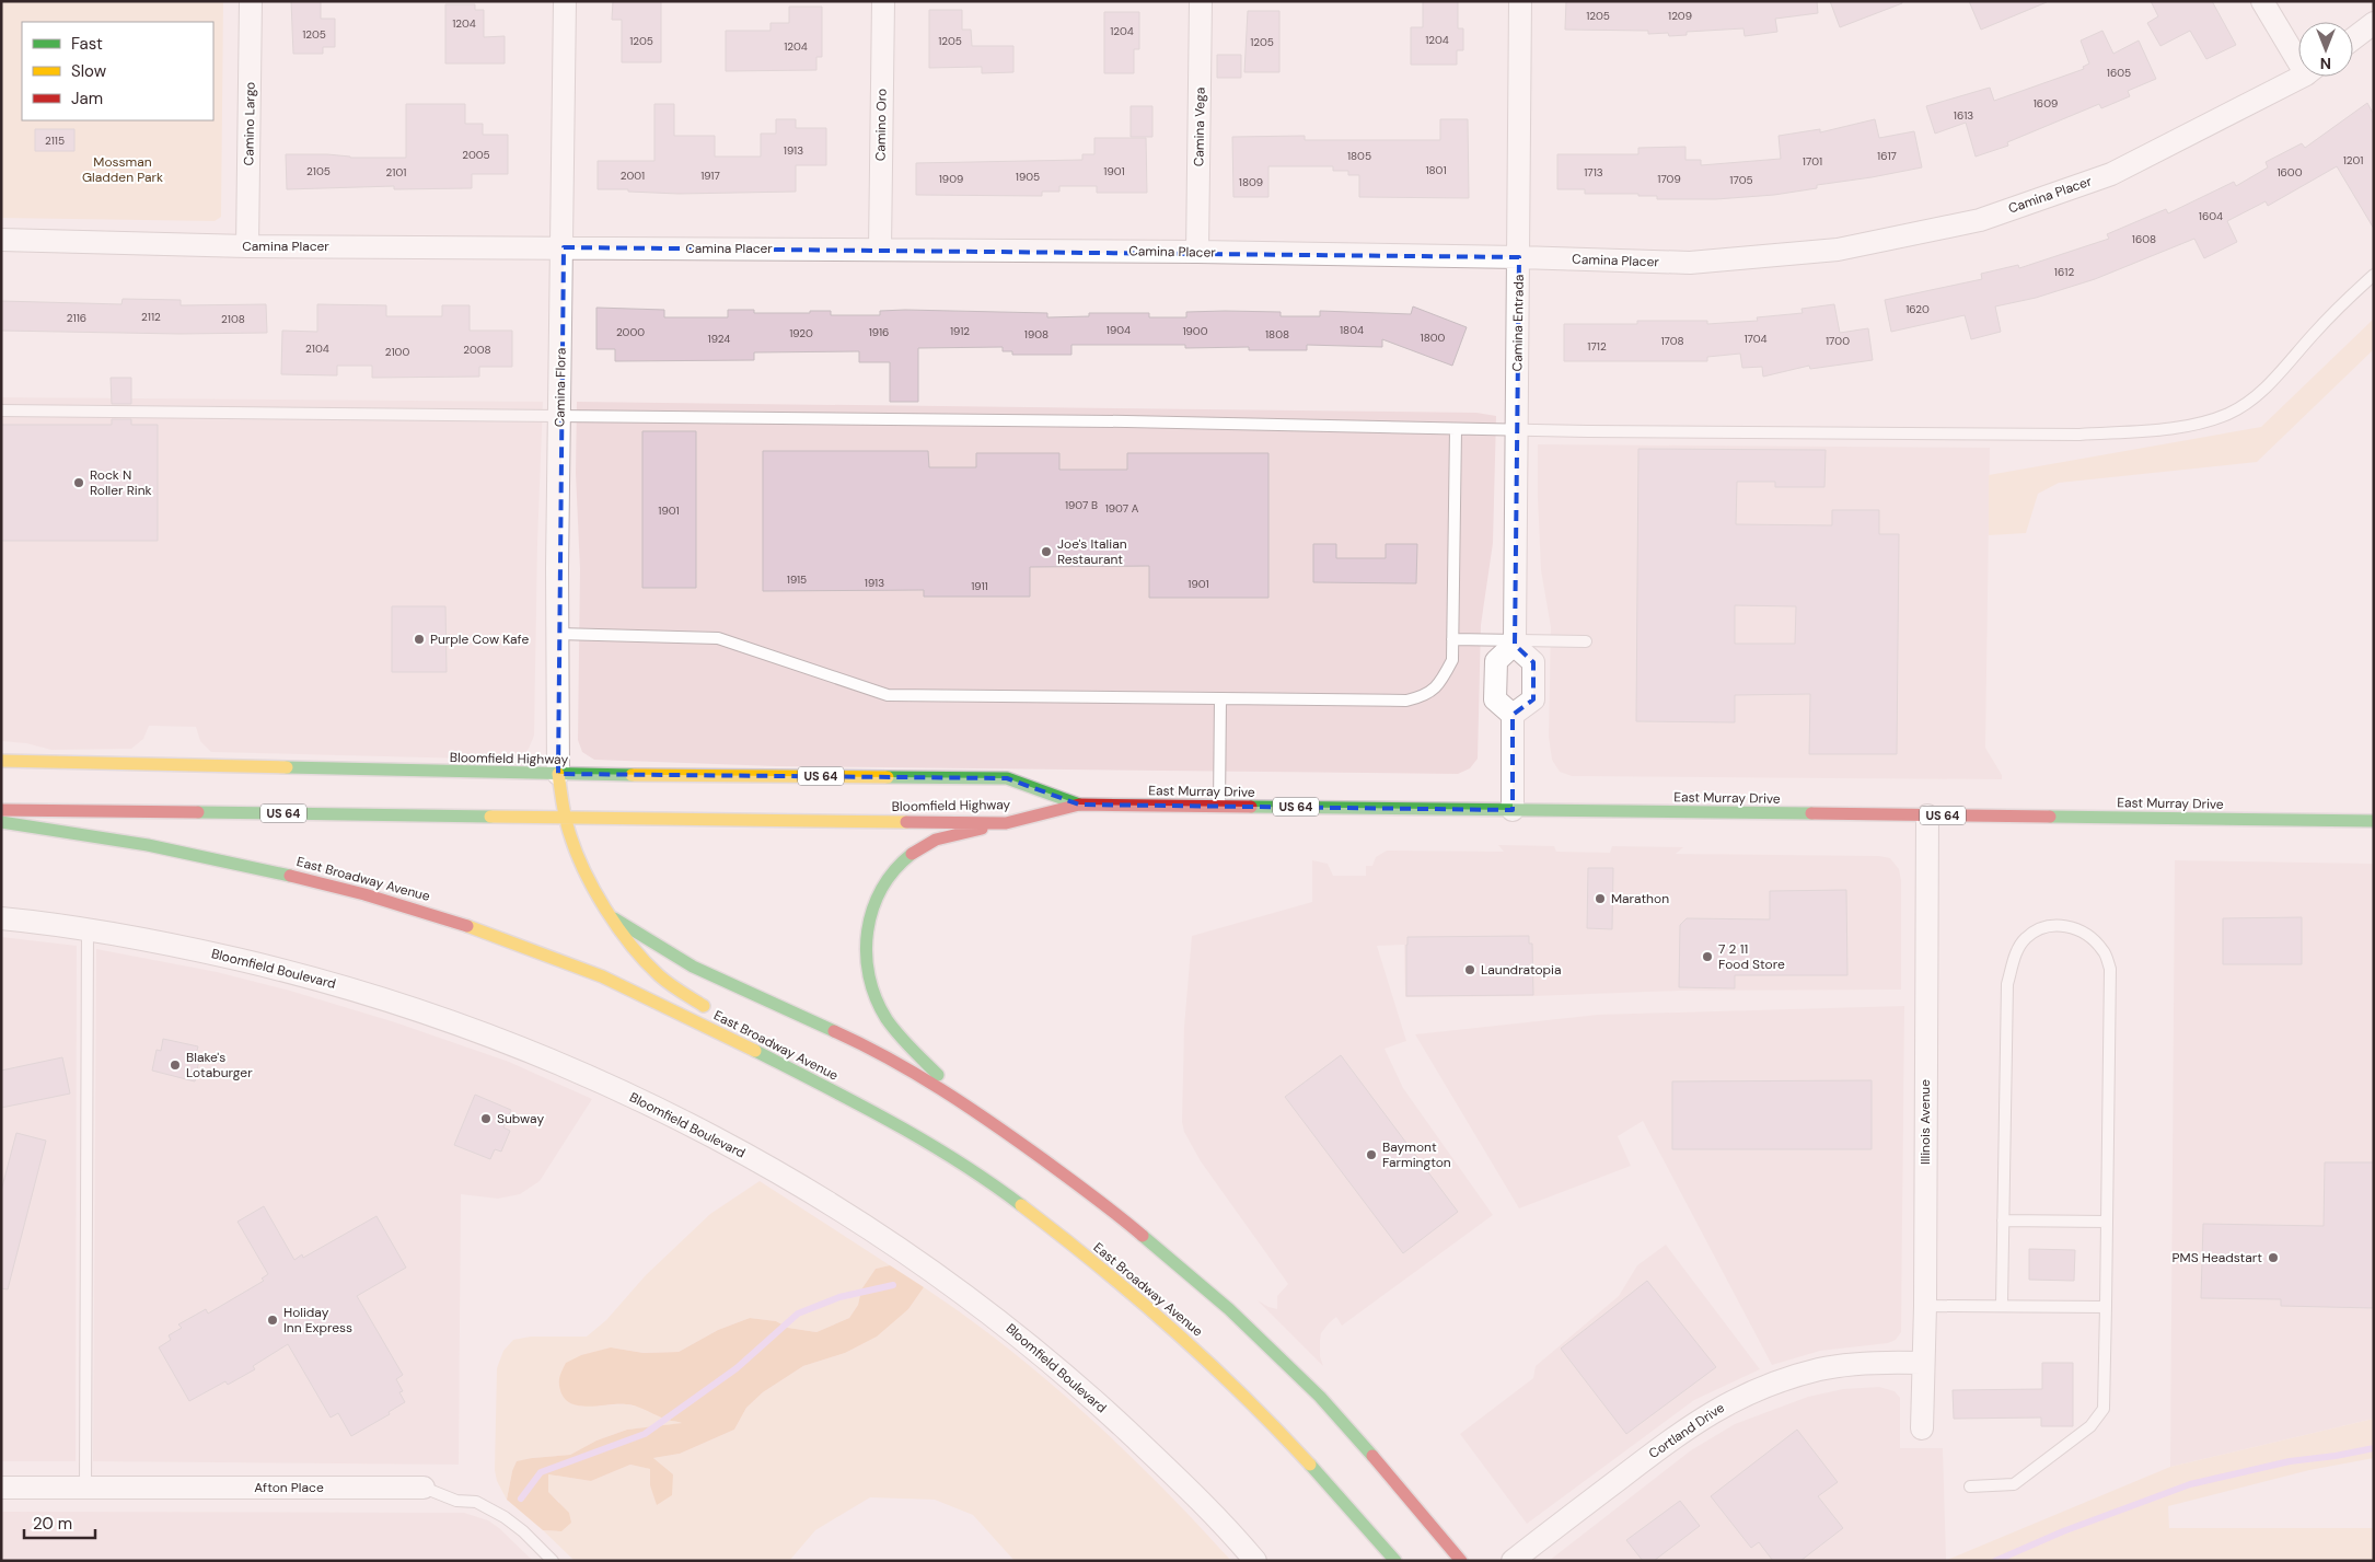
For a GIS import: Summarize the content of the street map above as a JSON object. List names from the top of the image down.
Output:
{
  "streets": {
    "main road": [
      "Bloomfield Highway",
      "US 64",
      "East Murray Drive",
      "East Broadway Avenue"
    ],
    "street": [
      "Camino Largo",
      "Camino Oro",
      "Camina Vega",
      "Camina Placer",
      "Camina Entrada",
      "Camina Flora",
      "Bloomfield Boulevard",
      "Illinois Avenue",
      "Cortland Drive",
      "Afton Place"
    ]
  },
  "crossings": [
    ["Camino Largo", "Camina Placer"],
    ["Camino Oro", "Camina Placer"],
    ["Camina Vega", "Camina Placer"],
    ["Camina Placer", "Camina Entrada"],
    ["Camina Placer", "Camina Flora"],
    ["Camina Flora", "Bloomfield Highway"],
    ["Bloomfield Highway", "East Murray Drive"],
    ["East Murray Drive", "Illinois Avenue"],
    ["Illinois Avenue", "Cortland Drive"]
  ],
  "parks": ["Mossman Gladden Park"],
  "places": [
    "Rock N Roller Rink",
    "Joe's Italian Restaurant",
    "Purple Cow Kafe",
    "Marathon",
    "7 2 11 Food Store",
    "Laundratopia",
    "Blake's Lotaburger",
    "Subway",
    "Baymont Farmington",
    "PMS Headstart",
    "Holiday Inn Express"
  ],
  "house_numbers": [
    "1205",
    "1209",
    "1204",
    "1204",
    "1205",
    "1204",
    "1205",
    "1205",
    "1205",
    "1204",
    "1605",
    "1609",
    "1613",
    "2115",
    "1913",
    "2005",
    "1805",
    "1617",
    "1201",
    "1701",
    "1801",
    "2105",
    "1901",
    "2101",
    "1713",
    "1600",
    "2001",
    "1917",
    "1905",
    "1909",
    "1709",
    "1705",
    "1809",
    "1604",
    "1608",
    "1612",
    "1620",
    "2112",
    "2116",
    "2108",
    "1904",
    "1804",
    "1912",
    "1900",
    "2000",
    "1916",
    "1920",
    "1908",
    "1808",
    "1800",
    "1924",
    "1704",
    "1708",
    "1700",
    "1712",
    "2104",
    "2008",
    "2100",
    "1907 B",
    "1907 A",
    "1901",
    "1915",
    "1913",
    "1901",
    "1911"
  ],
  "legend": ["Fast", "Slow", "Jam"],
  "scale_bar": "20 m",
  "north": "bottom"
}
